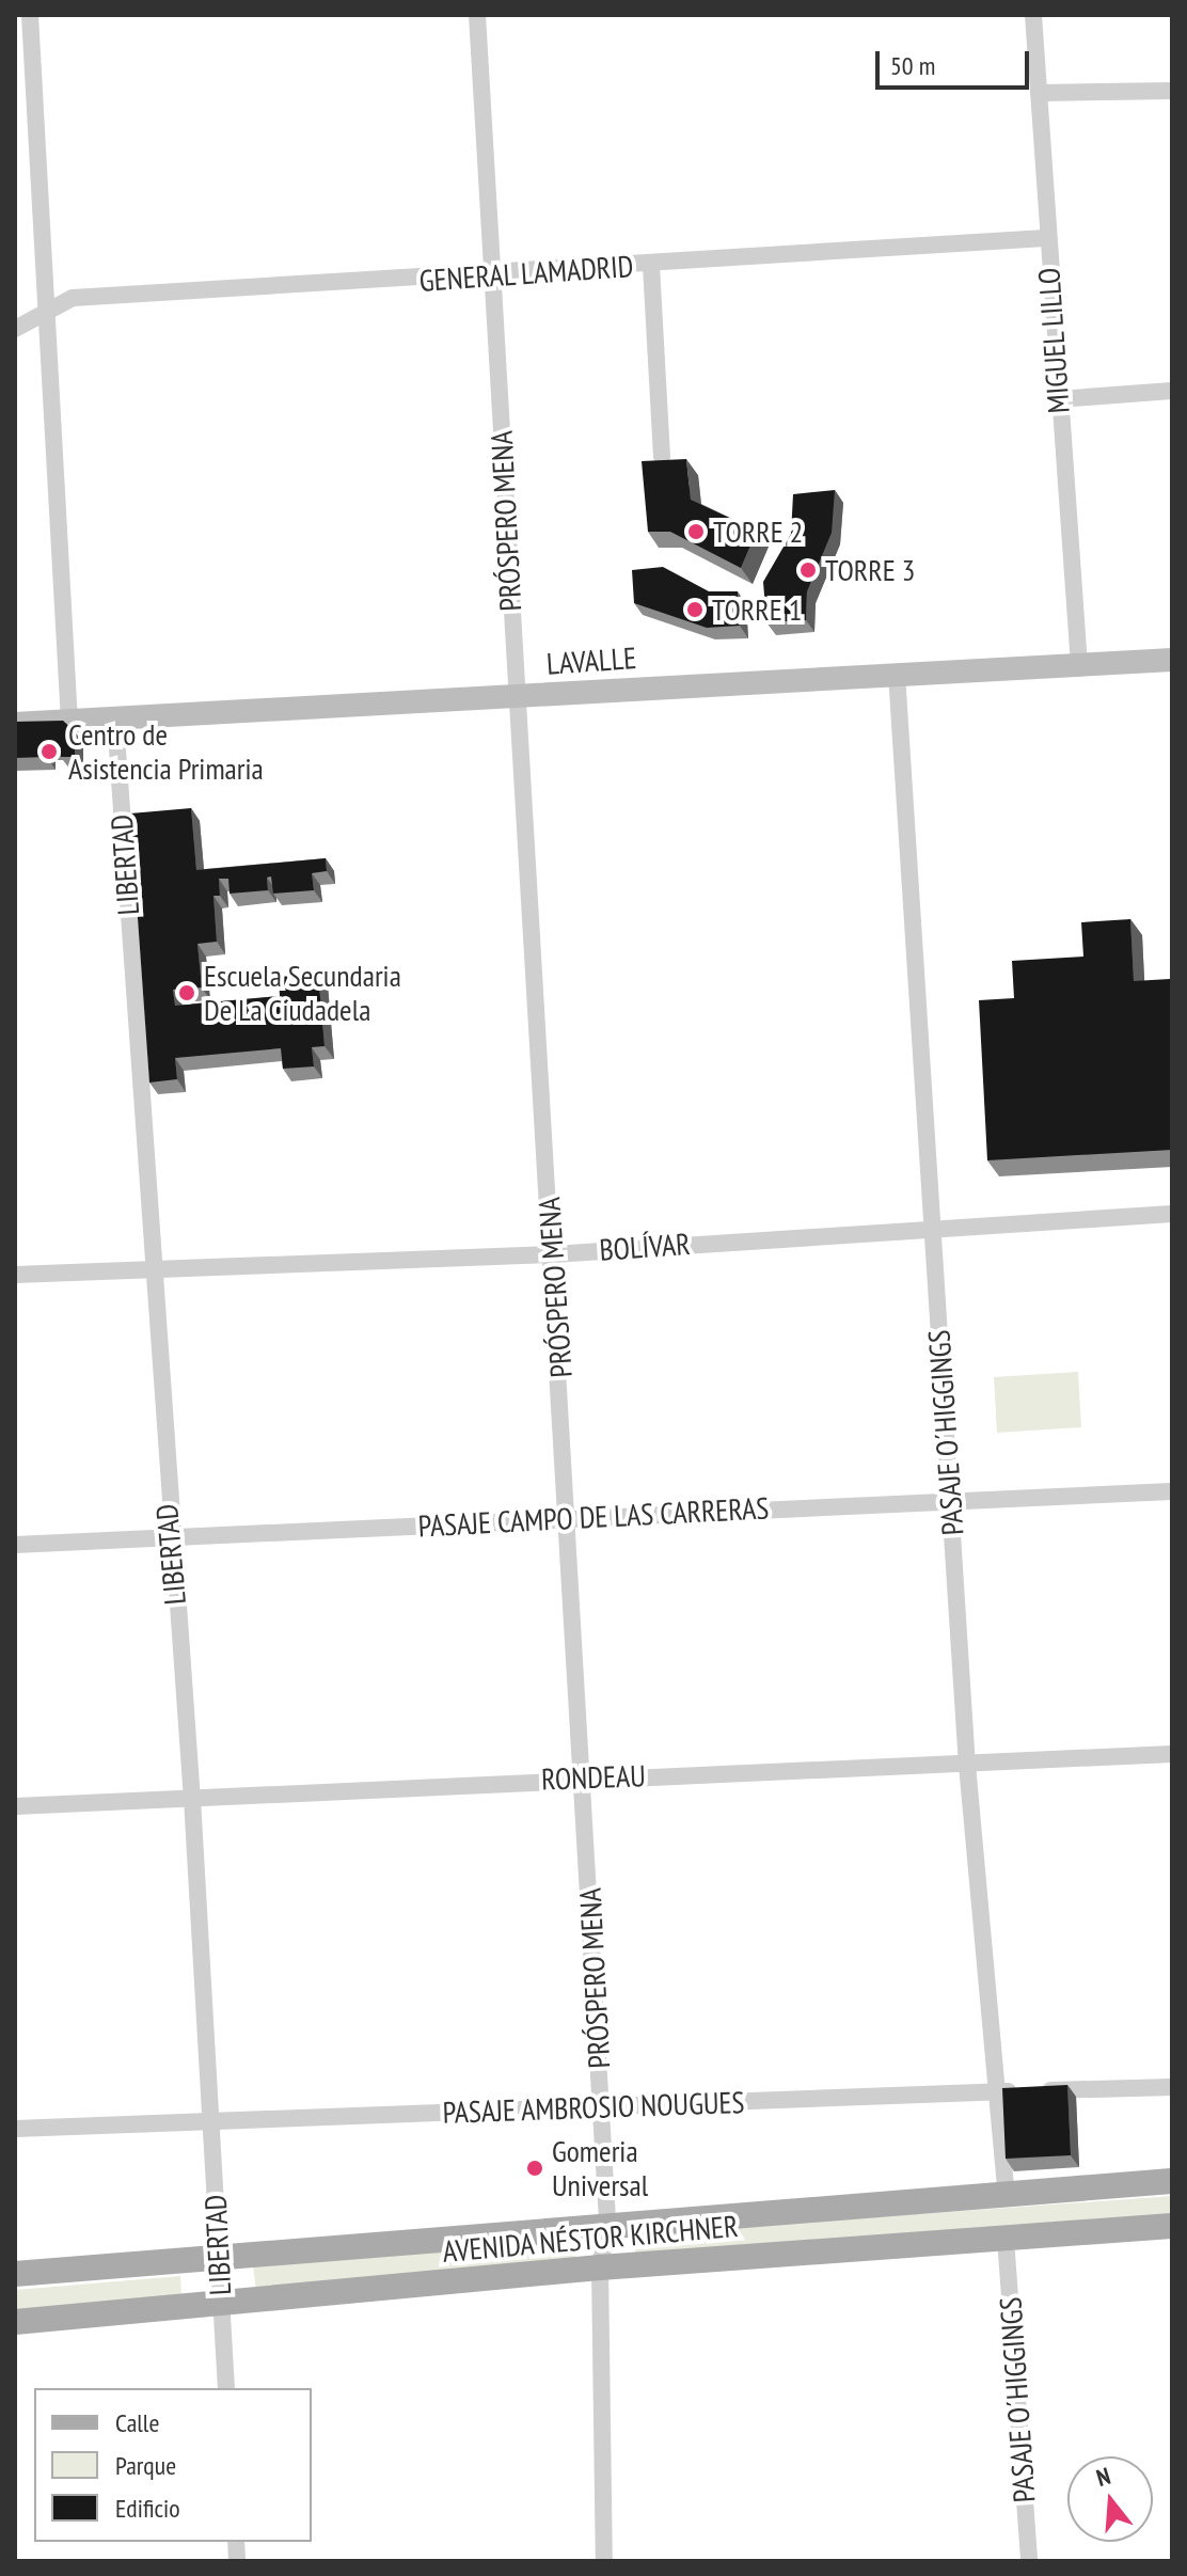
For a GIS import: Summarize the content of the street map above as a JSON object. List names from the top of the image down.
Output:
{
  "streets": {
    "main road": ["AVENIDA NÉSTOR KIRCHNER"],
    "street": [
      "GENERAL LAMADRID",
      "MIGUEL LILLO",
      "PRÓSPERO MENA",
      "LAVALLE",
      "LIBERTAD",
      "BOLÍVAR",
      "PASAJE O´HIGGINGS",
      "PASAJE CAMPO DE LAS CARRERAS",
      "RONDEAU",
      "PASAJE AMBROSIO NOUGUES"
    ]
  },
  "crossings": [
    ["GENERAL LAMADRID", "MIGUEL LILLO"],
    ["GENERAL LAMADRID", "PRÓSPERO MENA"],
    ["MIGUEL LILLO", "LAVALLE"],
    ["PRÓSPERO MENA", "LAVALLE"],
    ["PRÓSPERO MENA", "BOLÍVAR"],
    ["PRÓSPERO MENA", "PASAJE CAMPO DE LAS CARRERAS"],
    ["PRÓSPERO MENA", "RONDEAU"],
    ["PRÓSPERO MENA", "PASAJE AMBROSIO NOUGUES"],
    ["PRÓSPERO MENA", "AVENIDA NÉSTOR KIRCHNER"],
    ["LAVALLE", "LIBERTAD"],
    ["LAVALLE", "PASAJE O´HIGGINGS"],
    ["LIBERTAD", "BOLÍVAR"],
    ["LIBERTAD", "PASAJE CAMPO DE LAS CARRERAS"],
    ["LIBERTAD", "RONDEAU"],
    ["LIBERTAD", "PASAJE AMBROSIO NOUGUES"],
    ["LIBERTAD", "AVENIDA NÉSTOR KIRCHNER"],
    ["BOLÍVAR", "PASAJE O´HIGGINGS"],
    ["PASAJE O´HIGGINGS", "PASAJE CAMPO DE LAS CARRERAS"],
    ["PASAJE O´HIGGINGS", "RONDEAU"],
    ["PASAJE O´HIGGINGS", "PASAJE AMBROSIO NOUGUES"],
    ["PASAJE O´HIGGINGS", "AVENIDA NÉSTOR KIRCHNER"]
  ],
  "places": [
    "TORRE 2",
    "TORRE 3",
    "TORRE 1",
    "Centro de Asistencia Primaria",
    "Escuela Secundaria De La Ciudadela",
    "Gomeria Universal"
  ],
  "legend": ["Calle", "Parque", "Edificio"],
  "scale_bar": "50 m",
  "north": "top"
}
